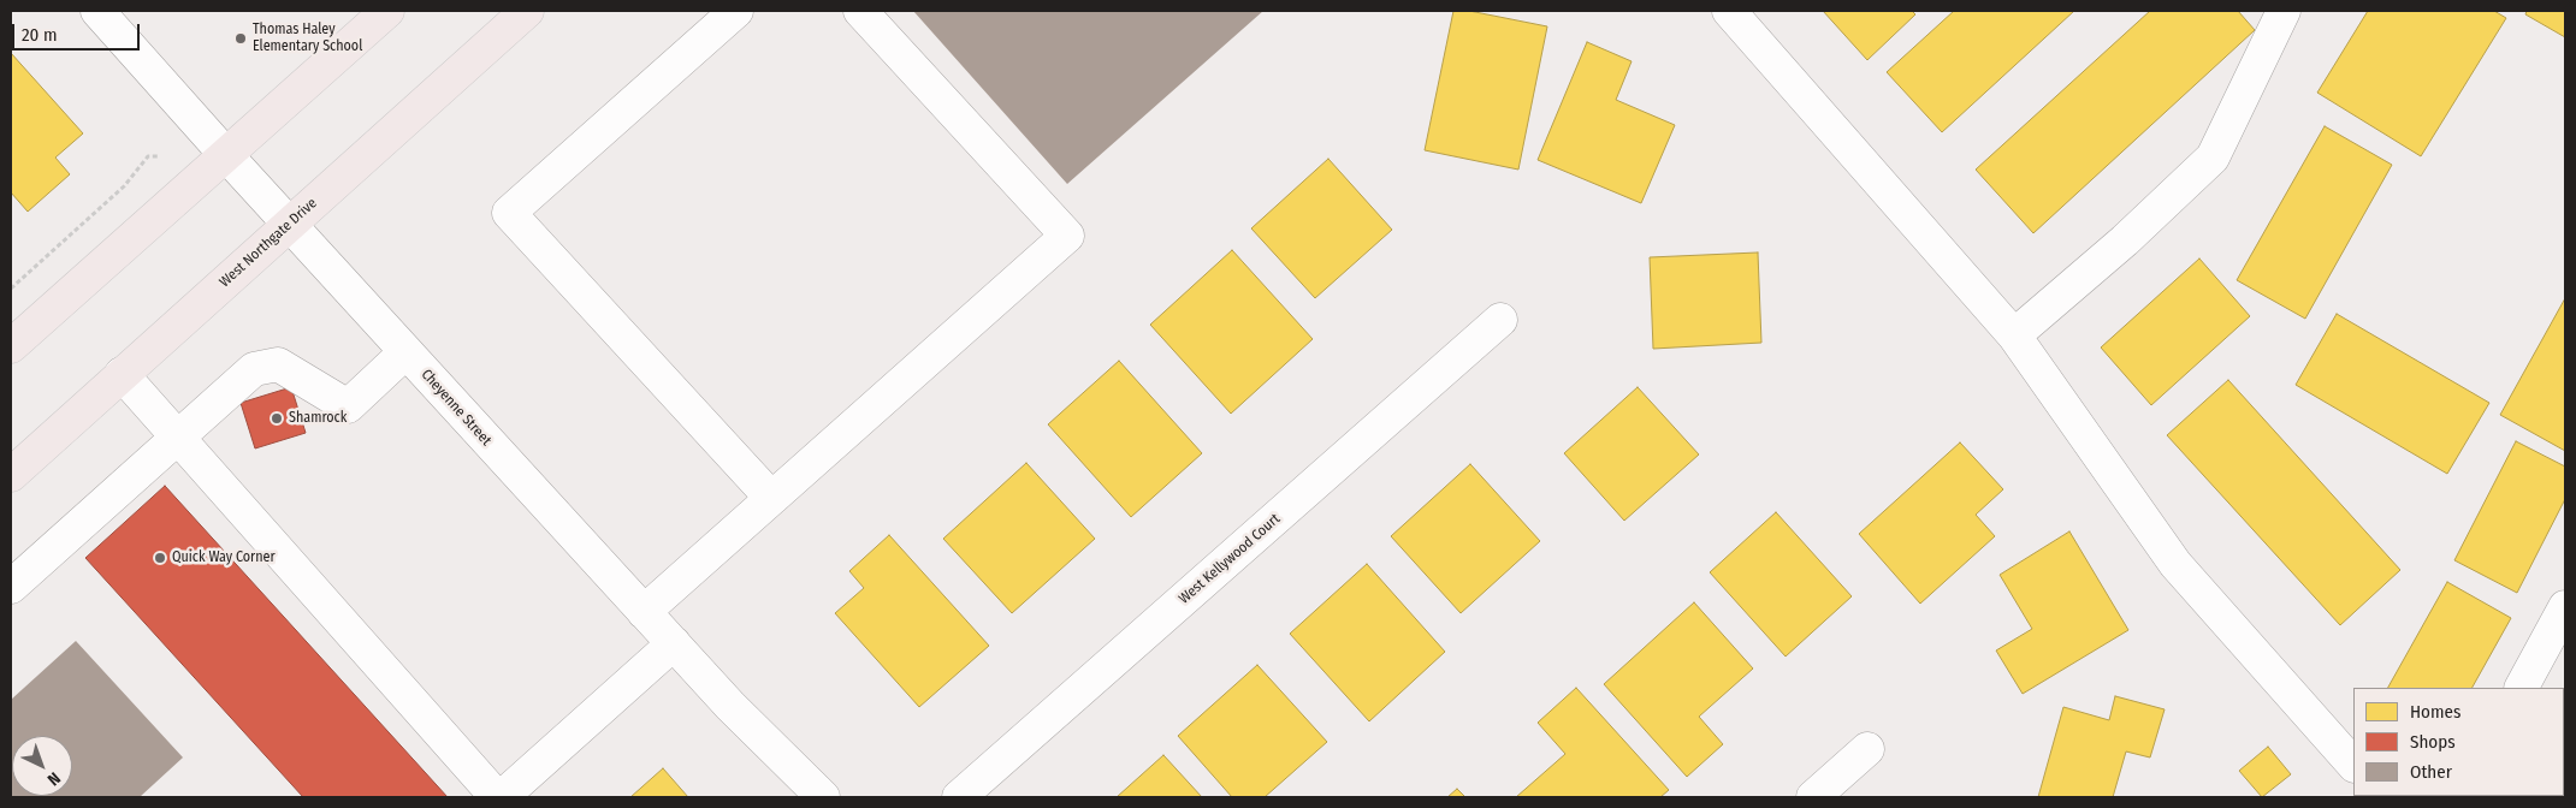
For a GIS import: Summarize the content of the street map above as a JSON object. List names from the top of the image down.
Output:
{
  "streets": {
    "main road": ["West Northgate Drive"],
    "street": ["Cheyenne Street", "West Kellywood Court"]
  },
  "crossings": [
    ["West Northgate Drive", "Cheyenne Street"]
  ],
  "places": ["Thomas Haley Elementary School", "Shamrock", "Quick Way Corner"],
  "legend": ["Homes", "Shops", "Other"],
  "scale_bar": "20 m",
  "north": "bottom right"
}
